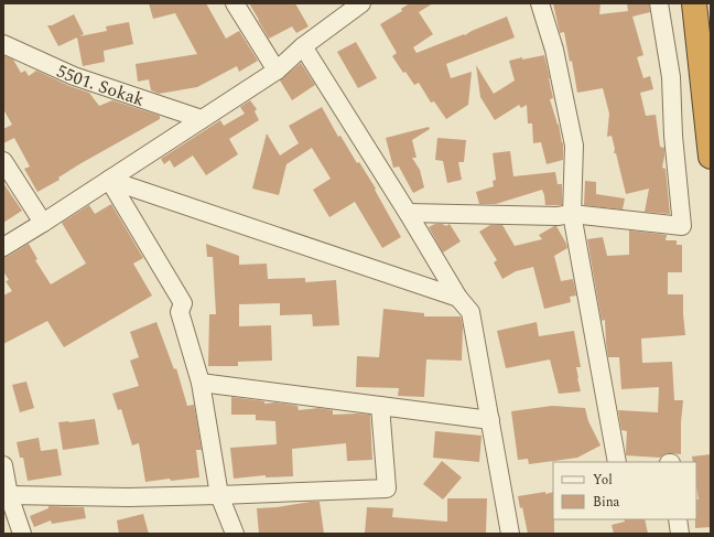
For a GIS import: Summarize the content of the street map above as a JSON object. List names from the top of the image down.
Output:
{
  "streets": {
    "street": ["5501. Sokak"]
  },
  "legend": ["Yol", "Bina"]
}
